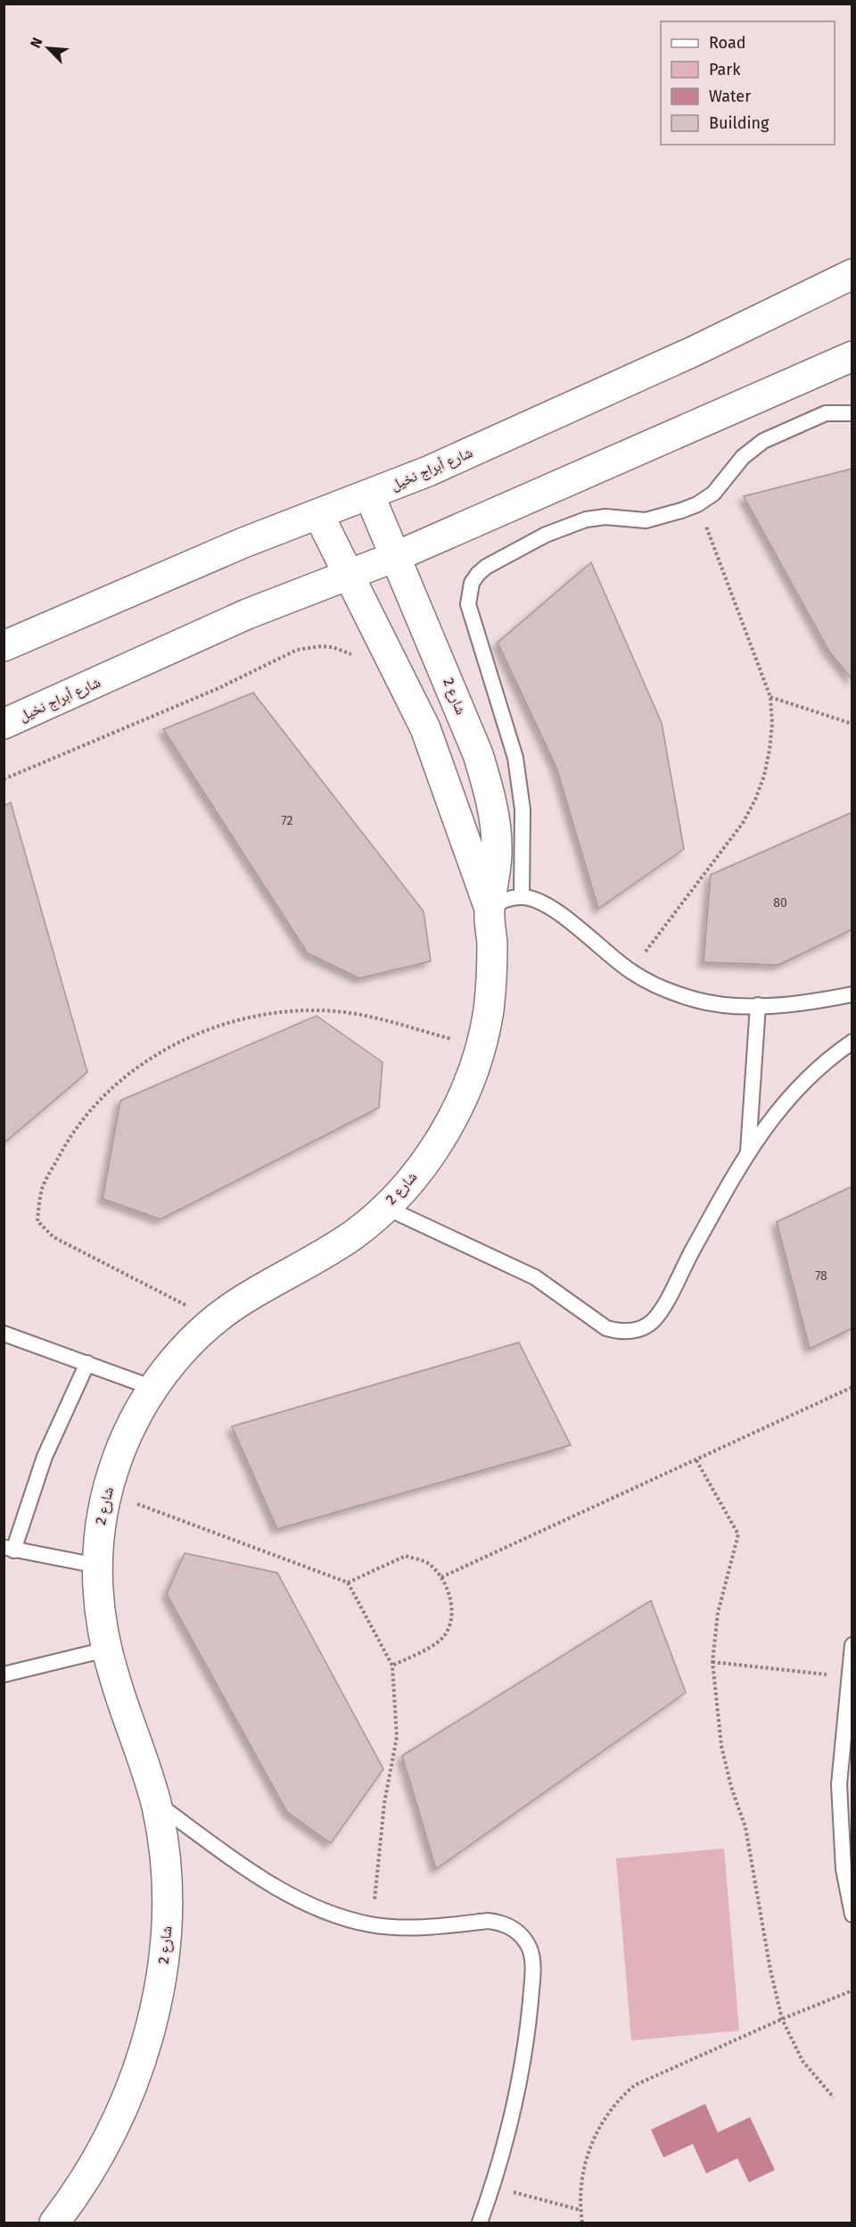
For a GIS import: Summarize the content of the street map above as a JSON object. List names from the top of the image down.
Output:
{
  "streets": {
    "street": ["شارع أبراج نخيل", "شارع 2"]
  },
  "crossings": [
    ["شارع أبراج نخيل", "شارع 2"]
  ],
  "house_numbers": ["72", "80", "78"],
  "legend": [
    "Road",
    "Park",
    "Water",
    "Building"
  ],
  "north": "top left"
}
